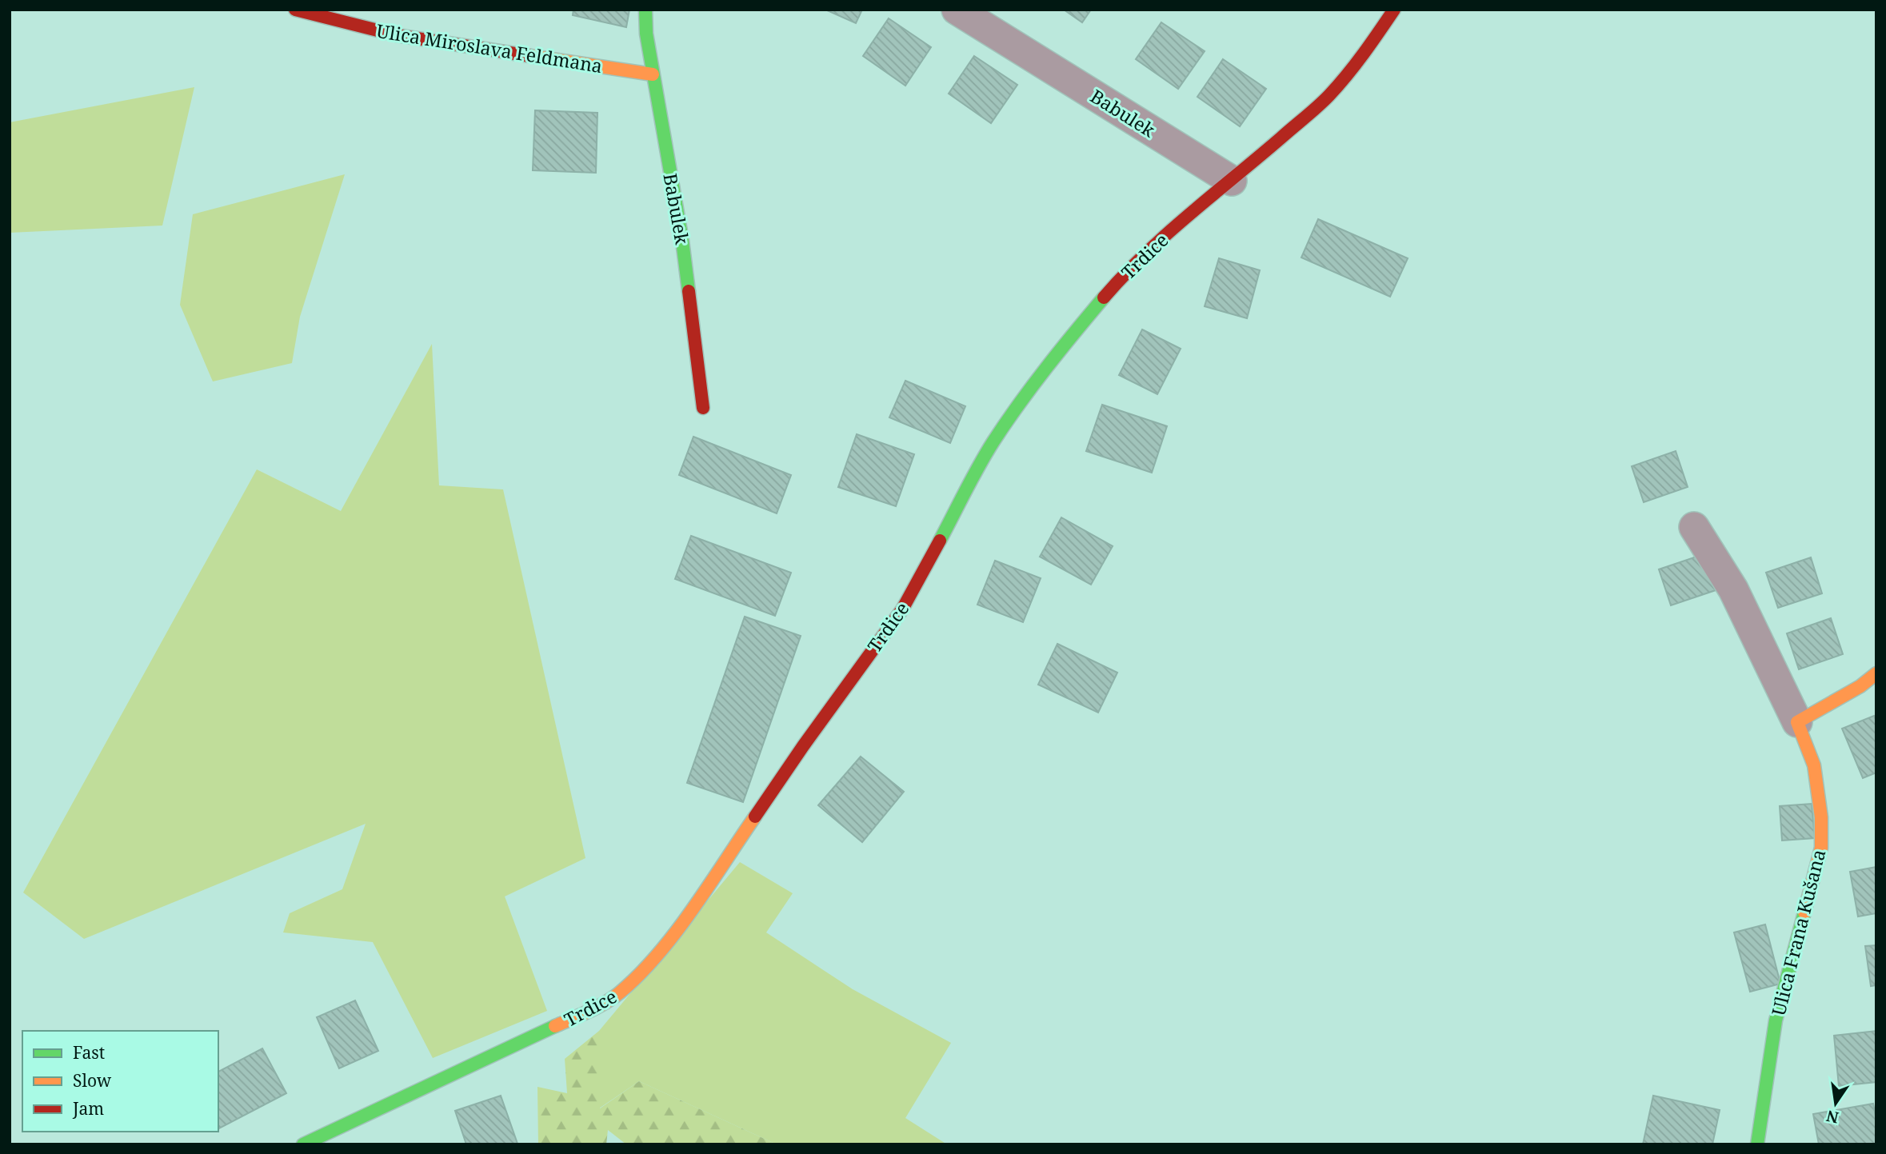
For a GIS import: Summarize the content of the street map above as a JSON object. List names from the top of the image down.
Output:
{
  "streets": {
    "street": [
      "Ulica Miroslava Feldmana",
      "Babulek",
      "Trdice",
      "Ulica Frana Kušana"
    ]
  },
  "crossings": [
    ["Ulica Miroslava Feldmana", "Babulek"],
    ["Babulek", "Trdice"]
  ],
  "legend": ["Fast", "Slow", "Jam"],
  "north": "bottom"
}
